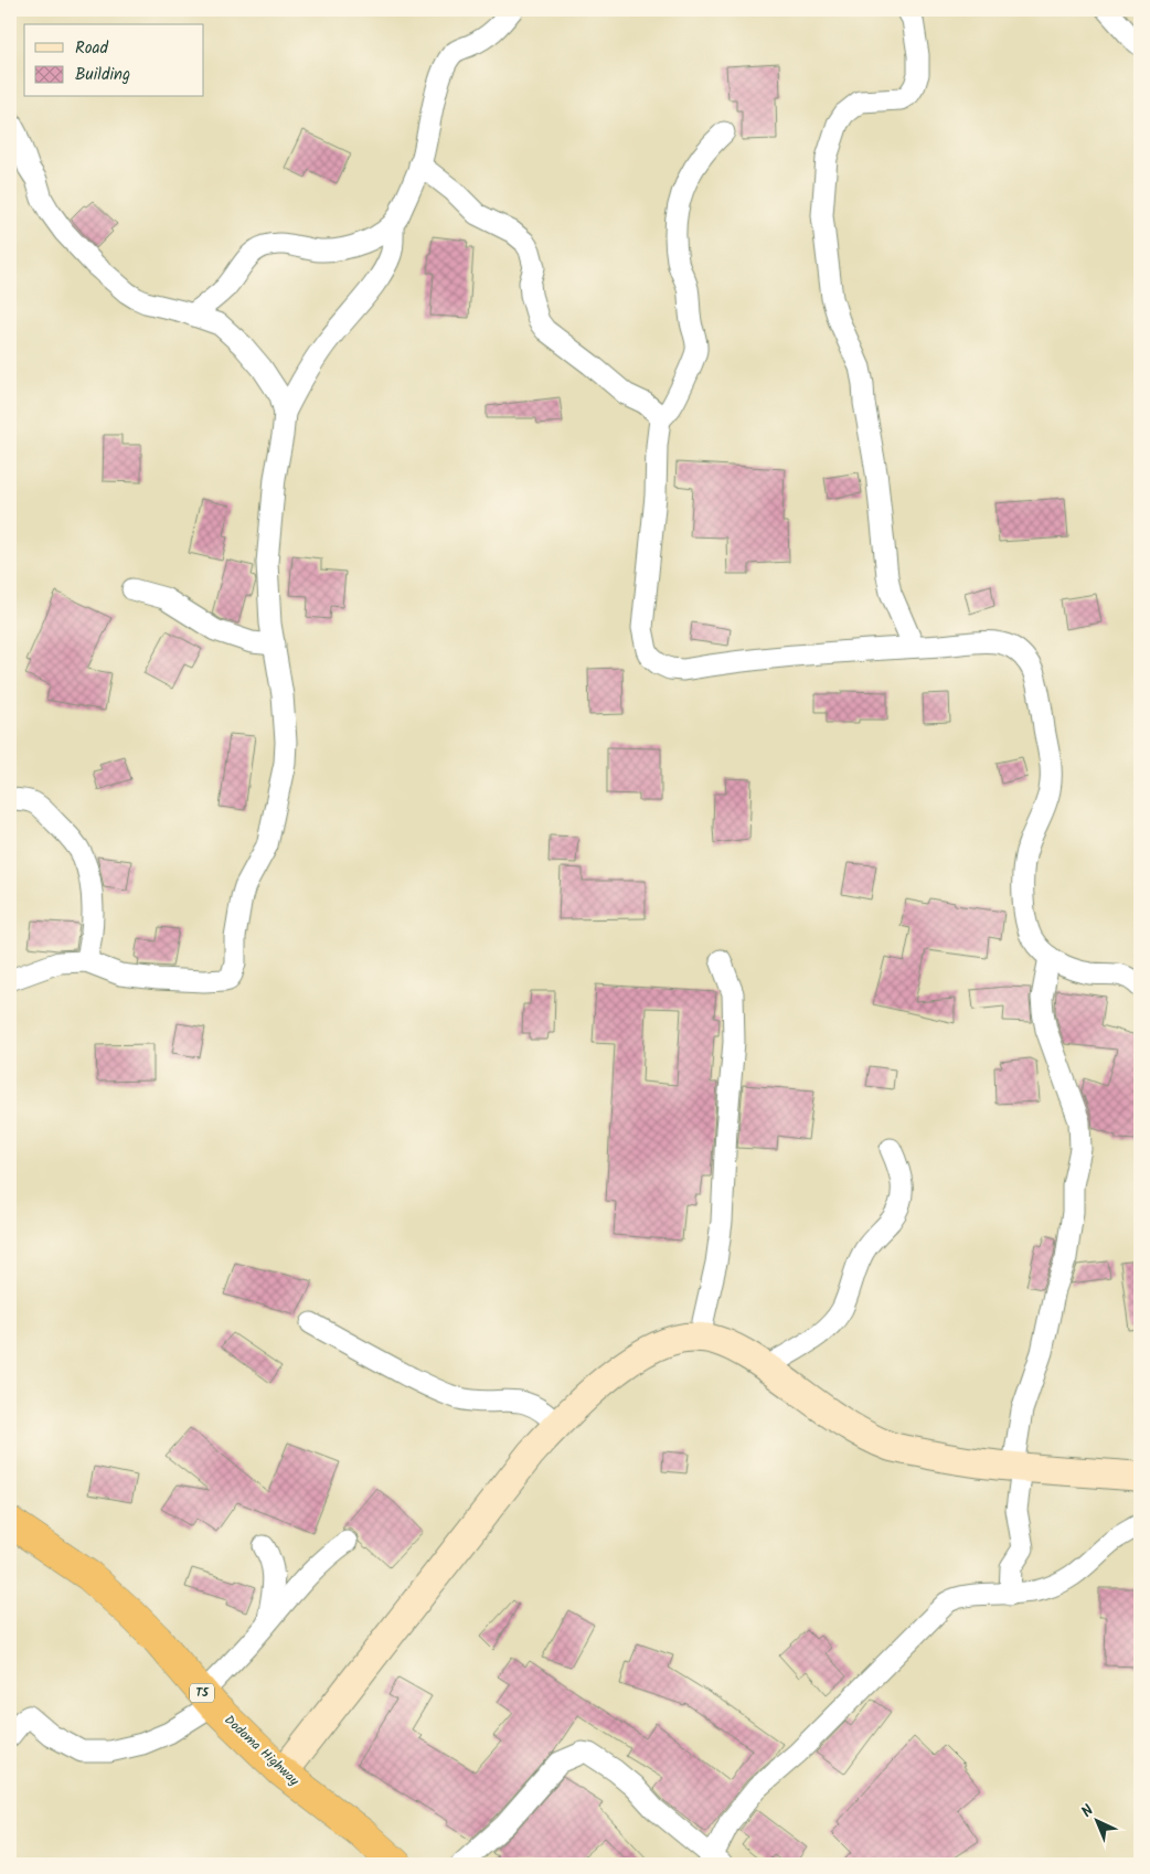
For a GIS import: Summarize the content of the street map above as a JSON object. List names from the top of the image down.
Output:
{
  "streets": {
    "highway": ["T5", "Dodoma Highway"]
  },
  "legend": ["Road", "Building"],
  "north": "top left"
}
